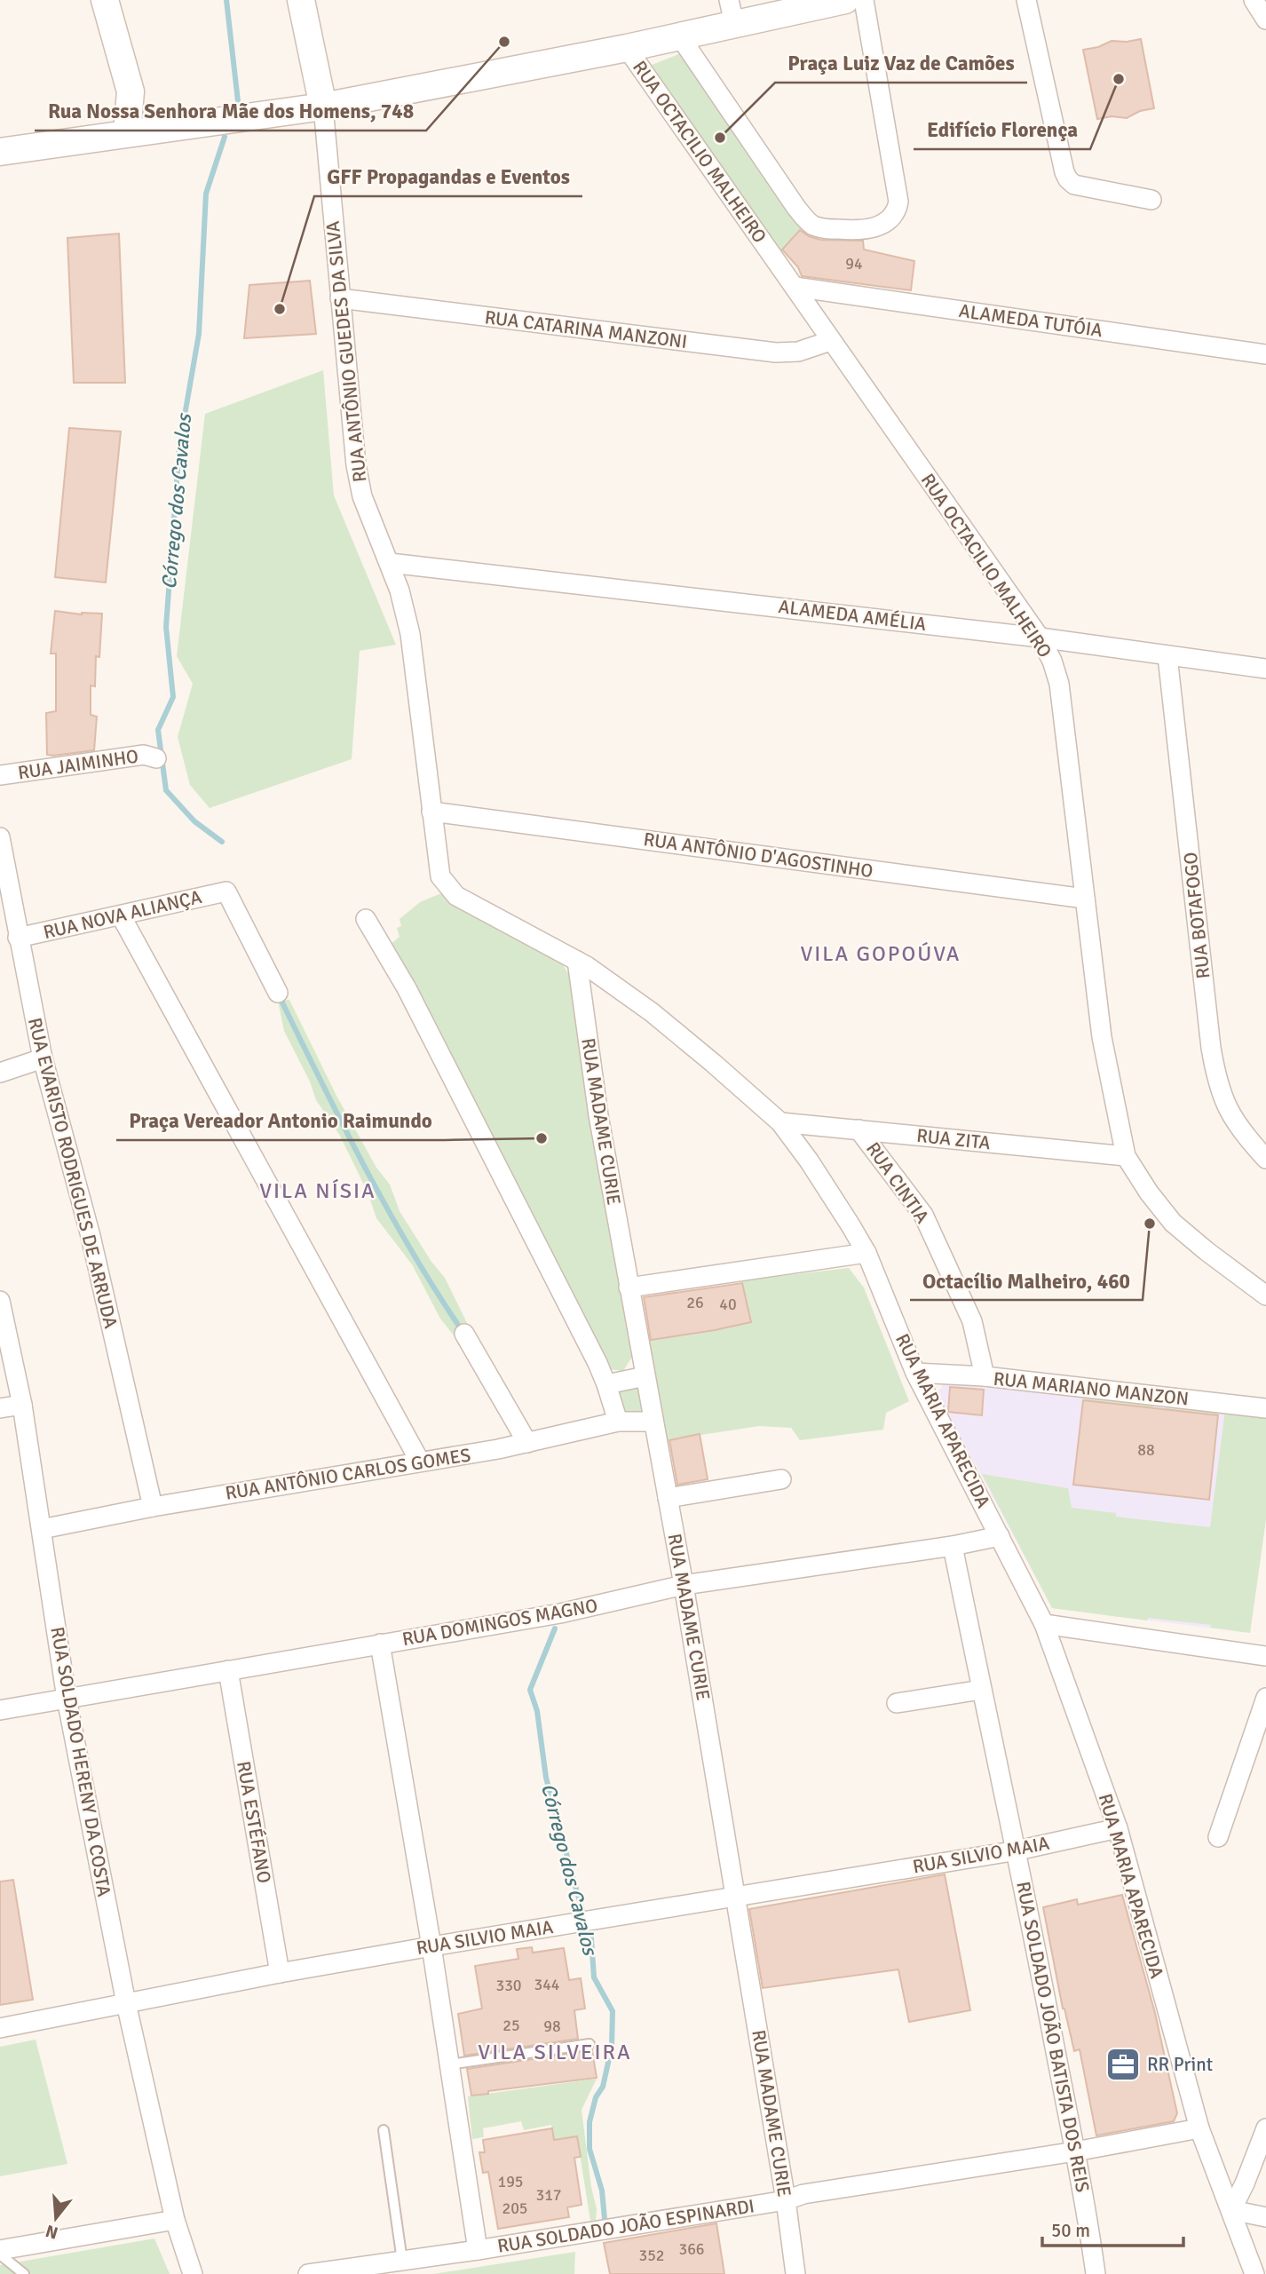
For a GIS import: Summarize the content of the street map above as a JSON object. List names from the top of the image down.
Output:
{
  "streets": {
    "street": [
      "RUA OCTACILIO MALHEIRO",
      "ALAMEDA TUTÓIA",
      "RUA CATARINA MANZONI",
      "RUA ANTÔNIO GUEDES DA SILVA",
      "ALAMEDA AMÉLIA",
      "RUA JAIMINHO",
      "RUA ANTÔNIO D'AGOSTINHO",
      "RUA NOVA ALIANÇA",
      "RUA BOTAFOGO",
      "RUA MADAME CURIE",
      "RUA ZITA",
      "RUA EVARISTO RODRIGUES DE ARRUDA",
      "RUA CINTIA",
      "RUA MARIANO MANZON",
      "RUA MARIA APARECIDA",
      "RUA ANTÔNIO CARLOS GOMES",
      "RUA DOMINGOS MAGNO",
      "RUA SOLDADO HERENY DA COSTA",
      "RUA ESTÉFANO",
      "RUA SILVIO MAIA",
      "RUA SOLDADO JOÃO BATISTA DOS REIS",
      "RUA SOLDADO JOÃO ESPINARDI"
    ]
  },
  "crossings": [
    ["RUA OCTACILIO MALHEIRO", "ALAMEDA TUTÓIA"],
    ["RUA OCTACILIO MALHEIRO", "RUA CATARINA MANZONI"],
    ["RUA OCTACILIO MALHEIRO", "ALAMEDA AMÉLIA"],
    ["RUA OCTACILIO MALHEIRO", "RUA ANTÔNIO D'AGOSTINHO"],
    ["RUA OCTACILIO MALHEIRO", "RUA ZITA"],
    ["RUA CATARINA MANZONI", "RUA ANTÔNIO GUEDES DA SILVA"],
    ["RUA ANTÔNIO GUEDES DA SILVA", "ALAMEDA AMÉLIA"],
    ["RUA ANTÔNIO GUEDES DA SILVA", "RUA ANTÔNIO D'AGOSTINHO"],
    ["RUA ANTÔNIO GUEDES DA SILVA", "RUA MARIA APARECIDA"],
    ["ALAMEDA AMÉLIA", "RUA BOTAFOGO"],
    ["RUA ANTÔNIO D'AGOSTINHO", "RUA MARIA APARECIDA"],
    ["RUA NOVA ALIANÇA", "RUA EVARISTO RODRIGUES DE ARRUDA"],
    ["RUA MADAME CURIE", "RUA MARIA APARECIDA"],
    ["RUA MADAME CURIE", "RUA ANTÔNIO CARLOS GOMES"],
    ["RUA MADAME CURIE", "RUA DOMINGOS MAGNO"],
    ["RUA MADAME CURIE", "RUA SILVIO MAIA"],
    ["RUA MADAME CURIE", "RUA SOLDADO JOÃO ESPINARDI"],
    ["RUA ZITA", "RUA CINTIA"],
    ["RUA ZITA", "RUA MARIA APARECIDA"],
    ["RUA EVARISTO RODRIGUES DE ARRUDA", "RUA ANTÔNIO CARLOS GOMES"],
    ["RUA CINTIA", "RUA MARIANO MANZON"],
    ["RUA MARIANO MANZON", "RUA MARIA APARECIDA"],
    ["RUA MARIA APARECIDA", "RUA DOMINGOS MAGNO"],
    ["RUA MARIA APARECIDA", "RUA SILVIO MAIA"],
    ["RUA MARIA APARECIDA", "RUA SOLDADO JOÃO ESPINARDI"],
    ["RUA ANTÔNIO CARLOS GOMES", "RUA SOLDADO HERENY DA COSTA"],
    ["RUA DOMINGOS MAGNO", "RUA SOLDADO HERENY DA COSTA"],
    ["RUA DOMINGOS MAGNO", "RUA ESTÉFANO"],
    ["RUA DOMINGOS MAGNO", "RUA SOLDADO JOÃO BATISTA DOS REIS"],
    ["RUA SOLDADO HERENY DA COSTA", "RUA SILVIO MAIA"],
    ["RUA ESTÉFANO", "RUA SILVIO MAIA"],
    ["RUA SILVIO MAIA", "RUA SOLDADO JOÃO BATISTA DOS REIS"],
    ["RUA SOLDADO JOÃO BATISTA DOS REIS", "RUA SOLDADO JOÃO ESPINARDI"]
  ],
  "districts": ["VILA GOPOÚVA", "VILA NÍSIA", "VILA SILVEIRA"],
  "water": ["Córrego dos Cavalos"],
  "places": {
    "other": [
      "Rua Nossa Senhora Mãe dos Homens, 748",
      "Edifício Florença",
      "Praça Luiz Vaz de Camões",
      "GFF Propagandas e Eventos",
      "Praça Vereador Antonio Raimundo",
      "Octacílio Malheiro, 460"
    ],
    "office": ["RR Print"]
  },
  "house_numbers": [
    "94",
    "26",
    "40",
    "88",
    "344",
    "330",
    "25",
    "98",
    "195",
    "317",
    "205",
    "366",
    "352"
  ],
  "scale_bar": "50 m",
  "north": "bottom"
}
